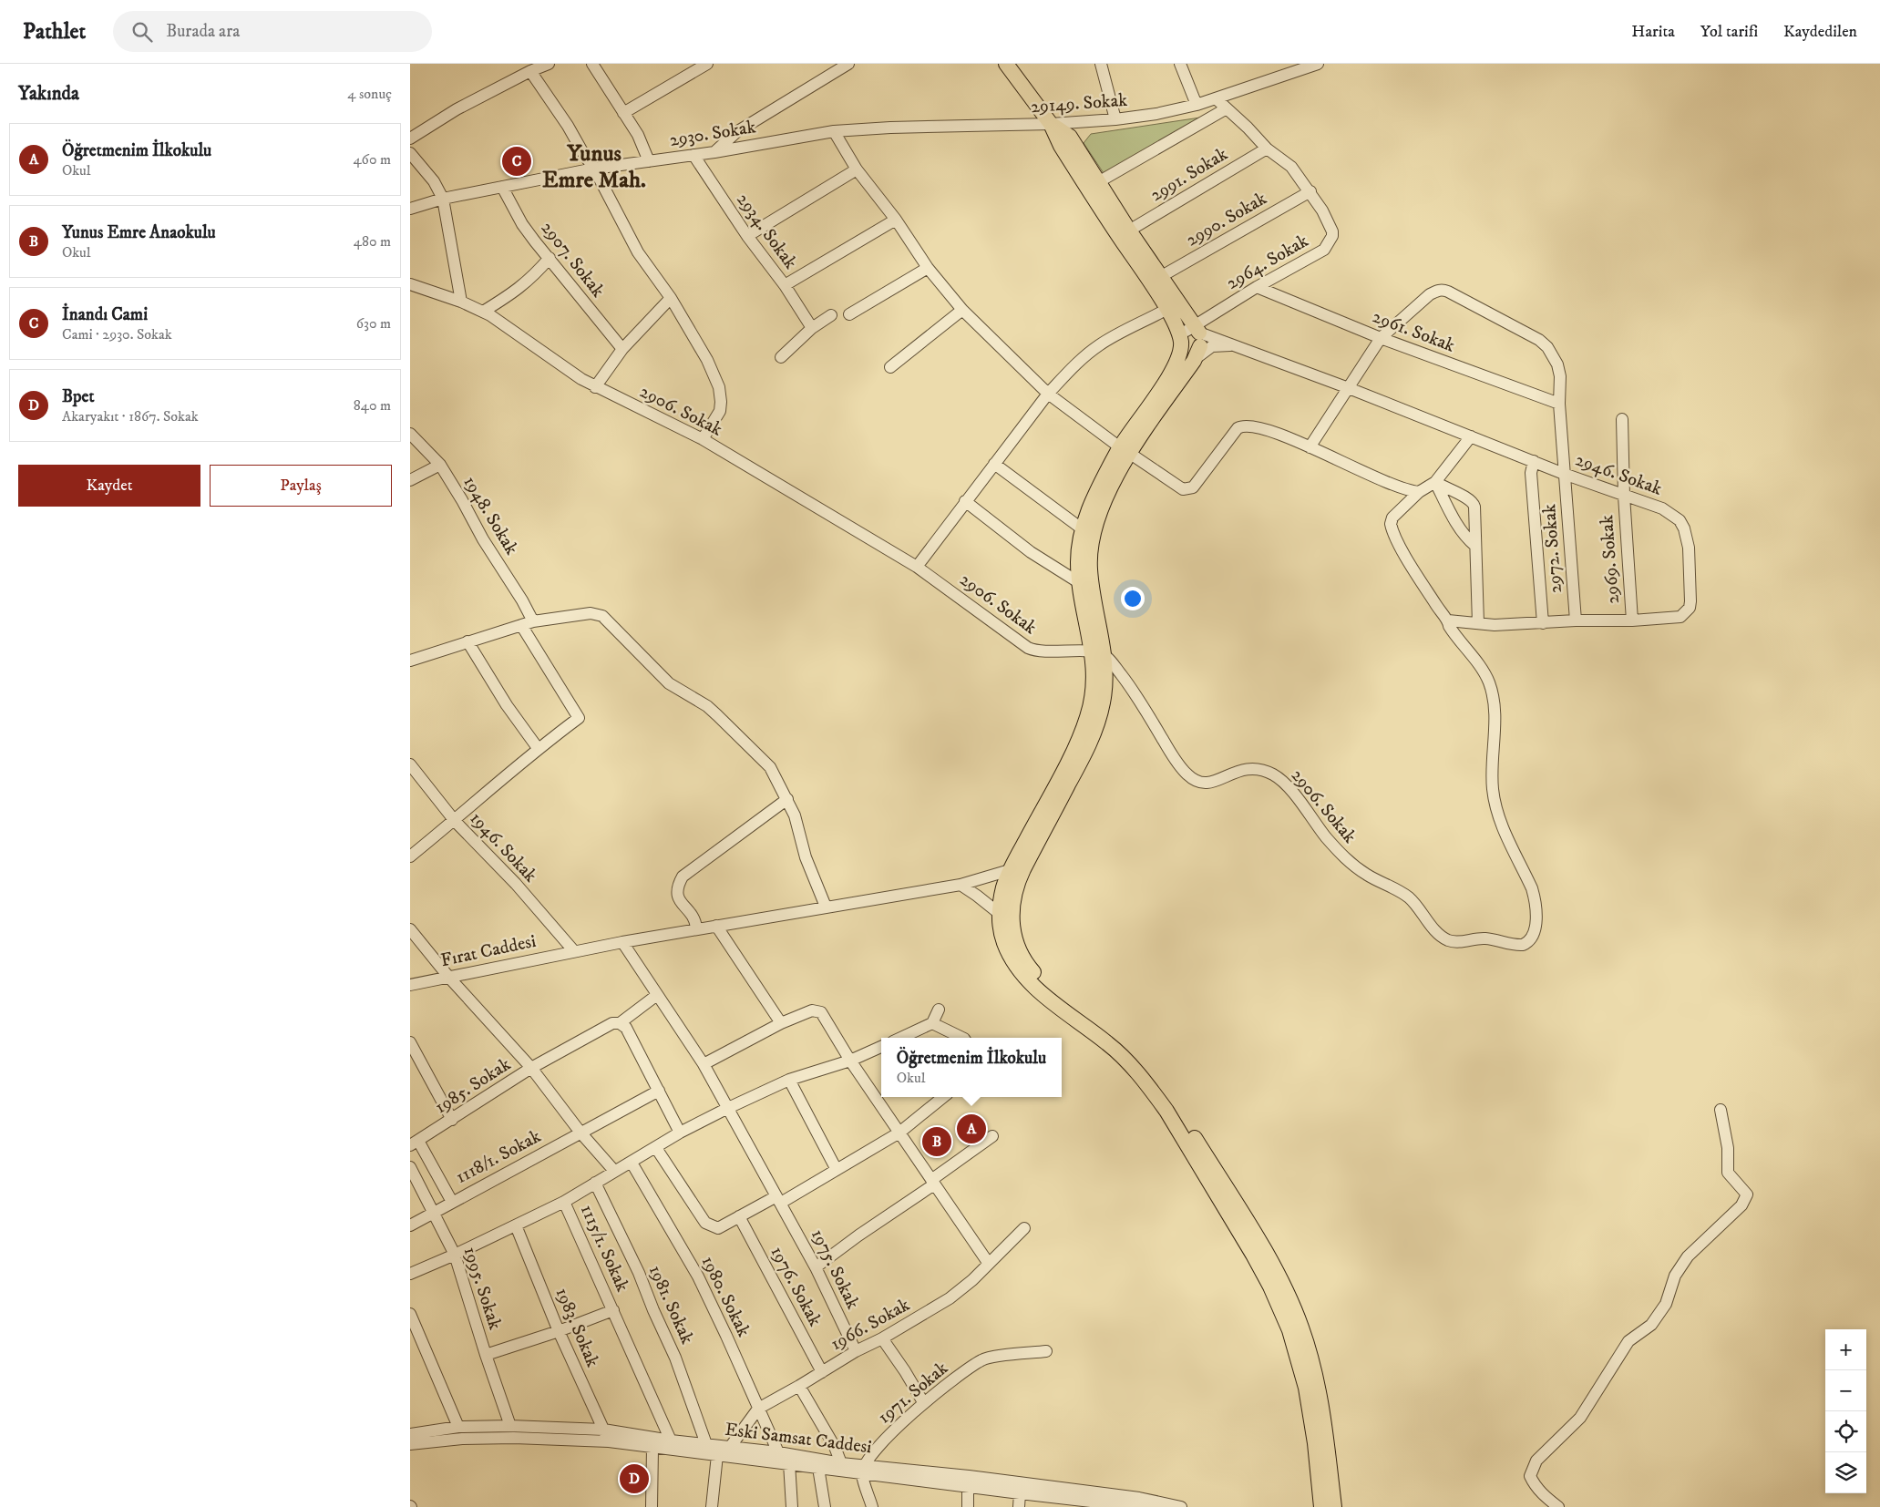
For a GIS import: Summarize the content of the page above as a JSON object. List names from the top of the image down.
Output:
{
  "streets": {
    "street": [
      "29149. Sokak",
      "2930. Sokak",
      "2991. Sokak",
      "2990. Sokak",
      "2934. Sokak",
      "2907. Sokak",
      "2964. Sokak",
      "2961. Sokak",
      "2906. Sokak",
      "2946. Sokak",
      "1948. Sokak",
      "2972. Sokak",
      "2969. Sokak",
      "1946. Sokak",
      "Fırat Caddesi",
      "1985. Sokak",
      "1118/1. Sokak",
      "1115/1. Sokak",
      "1975. Sokak",
      "1976. Sokak",
      "1995. Sokak",
      "1980. Sokak",
      "1981. Sokak",
      "1966. Sokak",
      "1983. Sokak",
      "1971. Sokak",
      "Eski Samsat Caddesi"
    ]
  },
  "crossings": [
    ["29149. Sokak", "2930. Sokak"],
    ["29149. Sokak", "2964. Sokak"],
    ["2930. Sokak", "2934. Sokak"],
    ["2930. Sokak", "2907. Sokak"],
    ["2991. Sokak", "2964. Sokak"],
    ["2990. Sokak", "2964. Sokak"],
    ["2964. Sokak", "2961. Sokak"],
    ["2964. Sokak", "2946. Sokak"],
    ["2961. Sokak", "2972. Sokak"],
    ["2906. Sokak", "2946. Sokak"],
    ["2946. Sokak", "2972. Sokak"],
    ["2946. Sokak", "2969. Sokak"],
    ["1946. Sokak", "Fırat Caddesi"],
    ["Fırat Caddesi", "1975. Sokak"],
    ["1985. Sokak", "1975. Sokak"],
    ["1118/1. Sokak", "1995. Sokak"],
    ["1115/1. Sokak", "Eski Samsat Caddesi"],
    ["1975. Sokak", "1966. Sokak"],
    ["1976. Sokak", "1966. Sokak"],
    ["1995. Sokak", "Eski Samsat Caddesi"],
    ["1980. Sokak", "1966. Sokak"],
    ["1980. Sokak", "Eski Samsat Caddesi"],
    ["1981. Sokak", "Eski Samsat Caddesi"],
    ["1966. Sokak", "Eski Samsat Caddesi"],
    ["1983. Sokak", "Eski Samsat Caddesi"],
    ["1971. Sokak", "Eski Samsat Caddesi"]
  ],
  "districts": ["Yunus Emre Mah."],
  "page": {
    "header": "Pathlet",
    "search": "Burada ara",
    "nav": ["Harita", "Yol tarifi", "Kaydedilen"],
    "heading": ["Yakında", "4 sonuç"],
    "list": [
      {
        "mark": "A",
        "name": "Öğretmenim İlkokulu",
        "note": "Okul",
        "value": "460 m"
      },
      {
        "mark": "B",
        "name": "Yunus Emre Anaokulu",
        "note": "Okul",
        "value": "480 m"
      },
      {
        "mark": "C",
        "name": "İnandı Cami",
        "note": "Cami · 2930. Sokak",
        "value": "630 m"
      },
      {
        "mark": "D",
        "name": "Bpet",
        "note": "Akaryakıt · 1867. Sokak",
        "value": "840 m"
      }
    ],
    "pins": [
      "C",
      "A",
      "B",
      "D"
    ],
    "buttons": ["Kaydet", "Paylaş"],
    "popup": ["Öğretmenim İlkokulu", "Okul"],
    "map_buttons": ["+", "−"]
  }
}
